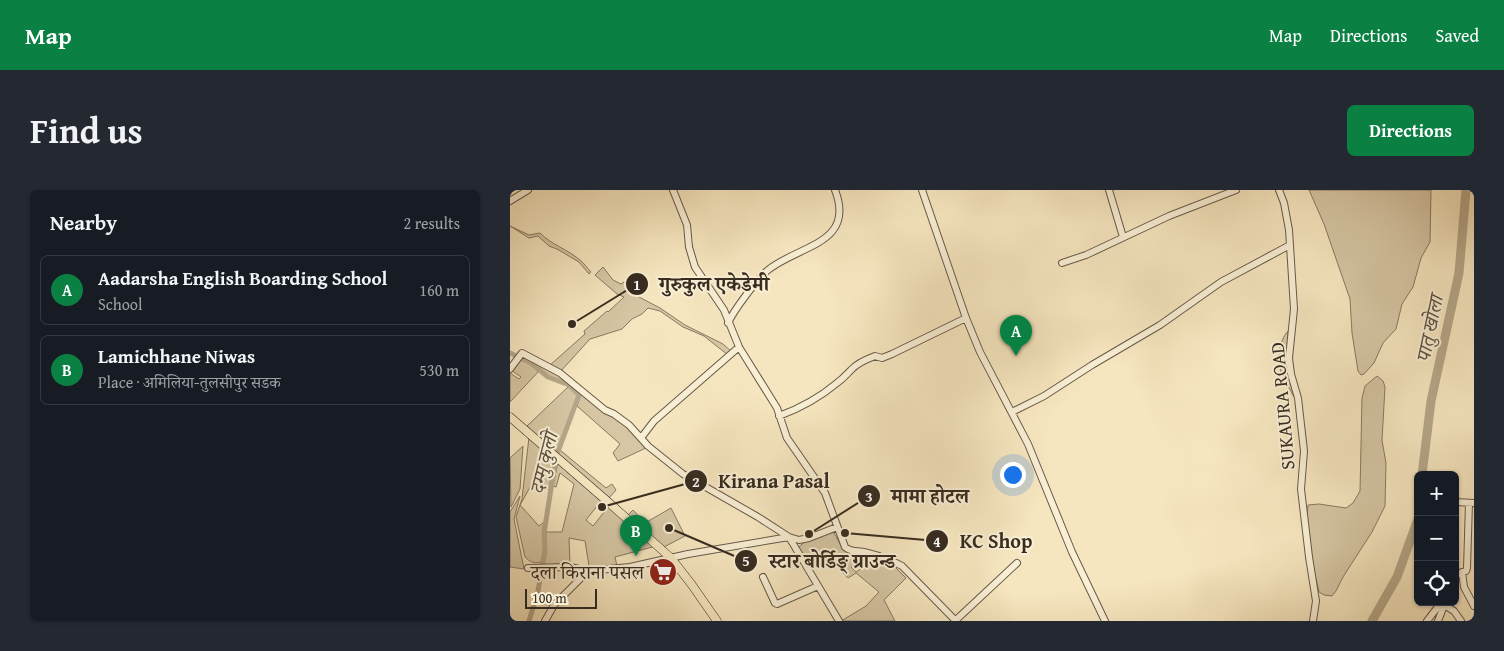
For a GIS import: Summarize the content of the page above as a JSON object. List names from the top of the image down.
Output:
{
  "streets": {
    "street": ["SUKAURA ROAD"]
  },
  "water": ["पातु खोला", "दम्मु कुलो"],
  "places": {
    "other": [
      "गुरुकुल एकेडेमी",
      "Kirana Pasal",
      "स्टार बोर्डिङ् ग्राउन्ड",
      "KC Shop",
      "मामा होटल"
    ],
    "supermarket": ["दला किराना पसल"]
  },
  "scale_bar": "100 m",
  "page": {
    "header": "Map",
    "nav": ["Map", "Directions", "Saved"],
    "title": "Find us",
    "buttons": "Directions",
    "heading": ["Nearby", "2 results"],
    "list": [
      {
        "mark": "A",
        "name": "Aadarsha English Boarding School",
        "note": "School",
        "value": "160 m"
      },
      {
        "mark": "B",
        "name": "Lamichhane Niwas",
        "note": "Place · अमिलिया-तुलसीपुर सडक",
        "value": "530 m"
      }
    ],
    "pins": ["A", "B"],
    "map_buttons": ["+", "−"],
    "scale": "100 m"
  }
}
